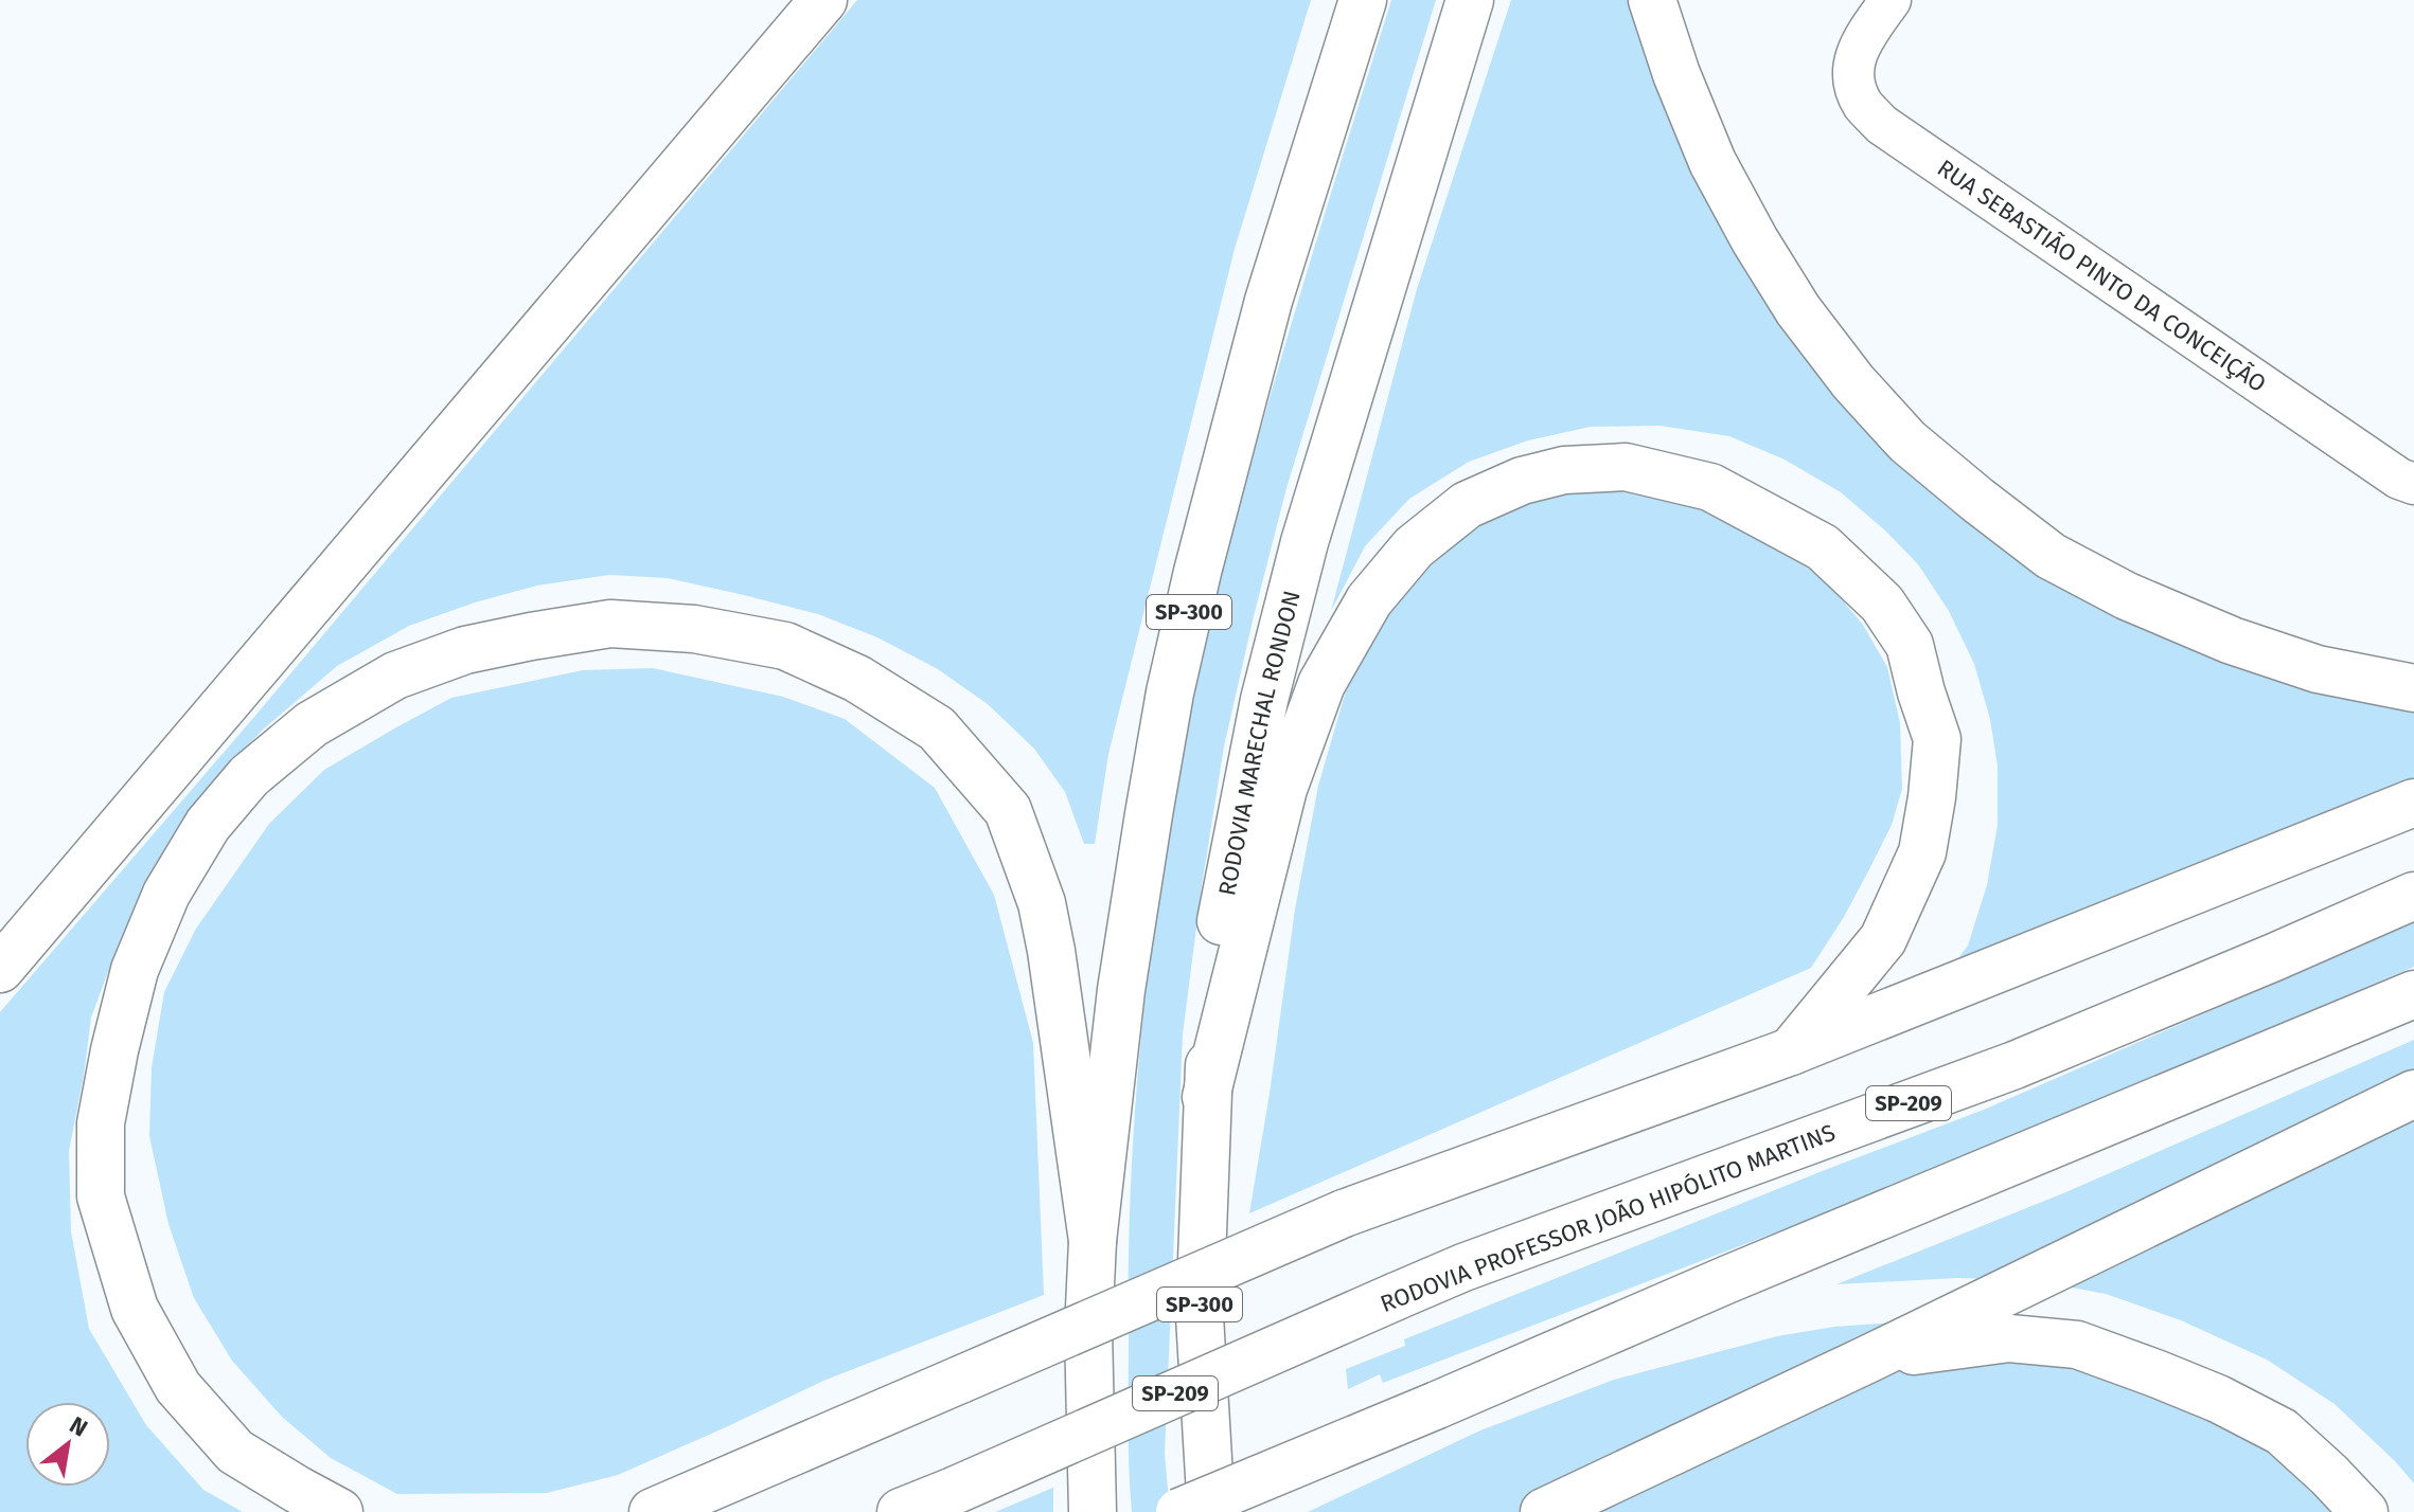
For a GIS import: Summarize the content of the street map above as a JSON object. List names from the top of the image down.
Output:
{
  "streets": {
    "highway": [
      "SP-300",
      "RODOVIA MARECHAL RONDON",
      "SP-209",
      "RODOVIA PROFESSOR JOÃO HIPÓLITO MARTINS"
    ],
    "street": ["RUA SEBASTIÃO PINTO DA CONCEIÇÃO"]
  },
  "north": "top right"
}
